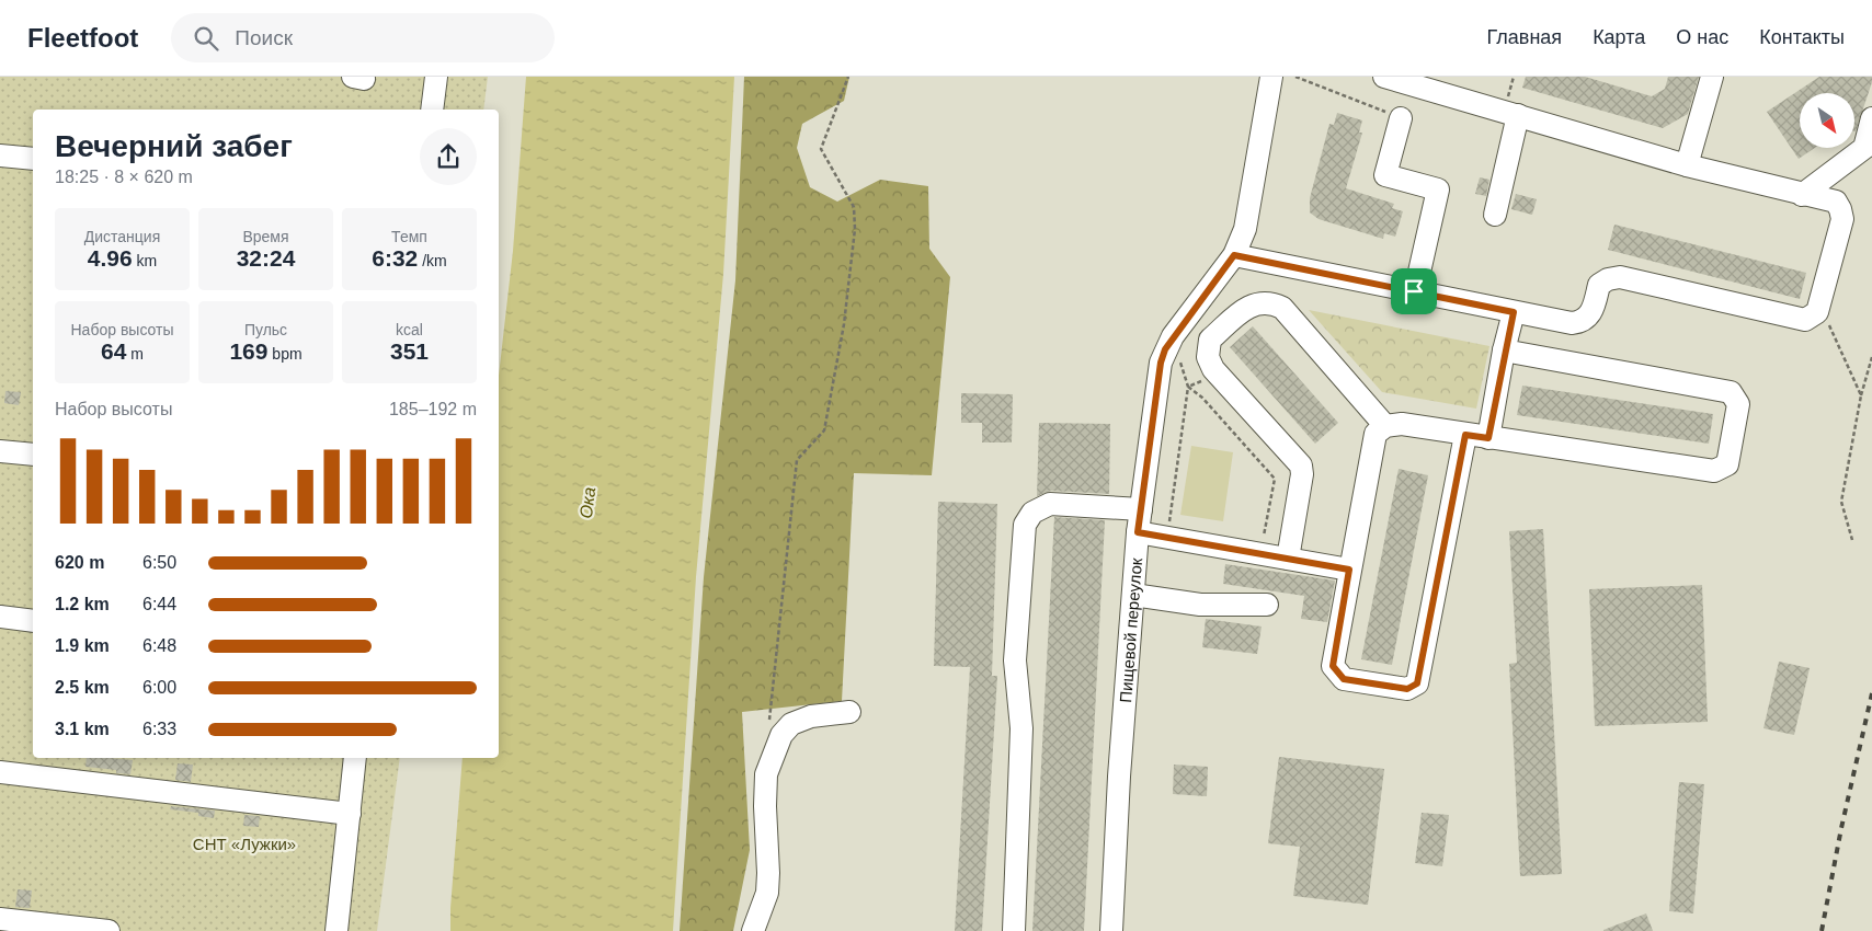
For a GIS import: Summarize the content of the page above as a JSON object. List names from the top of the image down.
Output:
{
  "streets": {
    "street": ["Пищевой переулок"]
  },
  "water": ["Ока"],
  "parks": ["СНТ «Лужки»"],
  "north": "bottom right",
  "page": {
    "header": "Fleetfoot",
    "search": "Поиск",
    "nav": [
      "Главная",
      "Карта",
      "О нас",
      "Контакты"
    ],
    "heading": ["Вечерний забег", "18:25 · 8 × 620 m"],
    "stats": [
      ["Дистанция", "4.96 km"],
      ["Время", "32:24"],
      ["Темп", "6:32 /km"],
      ["Набор высоты", "64 m"],
      ["Пульс", "169 bpm"],
      ["kcal", "351"]
    ],
    "chart": ["Набор высоты", "185–192 m"],
    "list": [
      {
        "name": "620 m",
        "note": "6:50"
      },
      {
        "name": "1.2 km",
        "note": "6:44"
      },
      {
        "name": "1.9 km",
        "note": "6:48"
      },
      {
        "name": "2.5 km",
        "note": "6:00"
      },
      {
        "name": "3.1 km",
        "note": "6:33"
      }
    ]
  }
}
